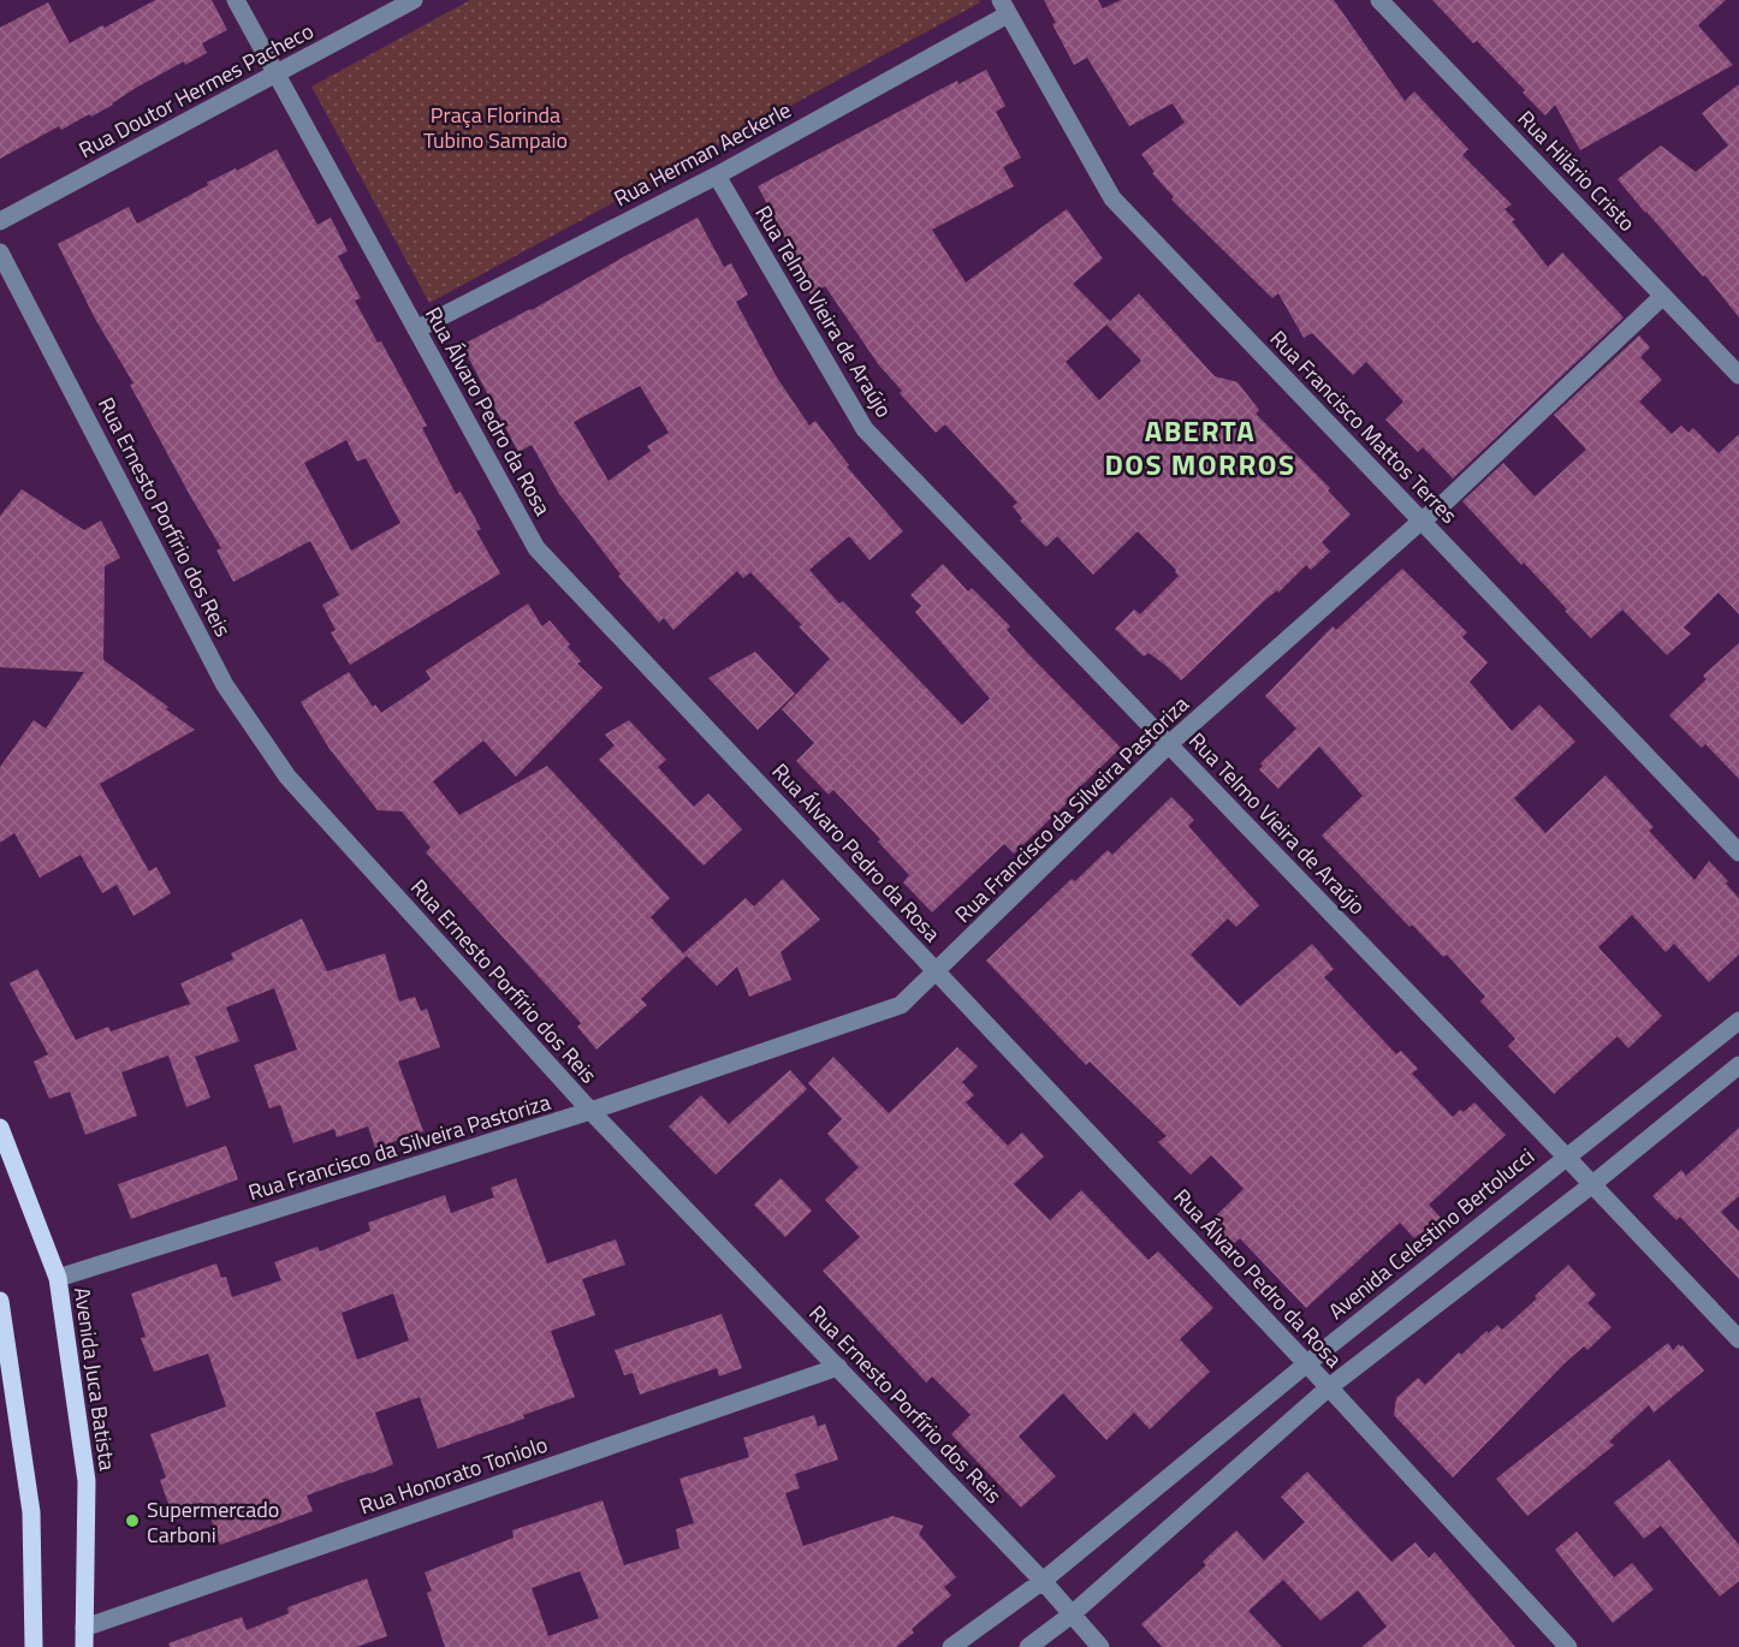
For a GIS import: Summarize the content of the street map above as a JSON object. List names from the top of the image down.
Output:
{
  "streets": {
    "main road": ["Avenida Juca Batista"],
    "street": [
      "Rua Doutor Hermes Pacheco",
      "Rua Herman Aeckerle",
      "Rua Hilário Cristo",
      "Rua Telmo Vieira de Araújo",
      "Rua Álvaro Pedro da Rosa",
      "Rua Francisco Mattos Terres",
      "Rua Ernesto Porfírio dos Reis",
      "Rua Francisco da Silveira Pastoriza",
      "Avenida Celestino Bertolucci",
      "Rua Honorato Toniolo"
    ]
  },
  "crossings": [
    ["Rua Doutor Hermes Pacheco", "Rua Álvaro Pedro da Rosa"],
    ["Rua Herman Aeckerle", "Rua Telmo Vieira de Araújo"],
    ["Rua Herman Aeckerle", "Rua Álvaro Pedro da Rosa"],
    ["Rua Herman Aeckerle", "Rua Francisco Mattos Terres"],
    ["Rua Hilário Cristo", "Rua Francisco da Silveira Pastoriza"],
    ["Rua Telmo Vieira de Araújo", "Rua Francisco da Silveira Pastoriza"],
    ["Rua Telmo Vieira de Araújo", "Avenida Celestino Bertolucci"],
    ["Rua Álvaro Pedro da Rosa", "Rua Francisco da Silveira Pastoriza"],
    ["Rua Álvaro Pedro da Rosa", "Avenida Celestino Bertolucci"],
    ["Rua Francisco Mattos Terres", "Rua Francisco da Silveira Pastoriza"],
    ["Rua Ernesto Porfírio dos Reis", "Rua Francisco da Silveira Pastoriza"],
    ["Rua Ernesto Porfírio dos Reis", "Avenida Celestino Bertolucci"],
    ["Rua Ernesto Porfírio dos Reis", "Rua Honorato Toniolo"],
    ["Rua Francisco da Silveira Pastoriza", "Avenida Juca Batista"],
    ["Avenida Juca Batista", "Rua Honorato Toniolo"]
  ],
  "districts": ["ABERTA DOS MORROS"],
  "parks": ["Praça Florinda Tubino Sampaio"],
  "places": ["Supermercado Carboni"]
}
